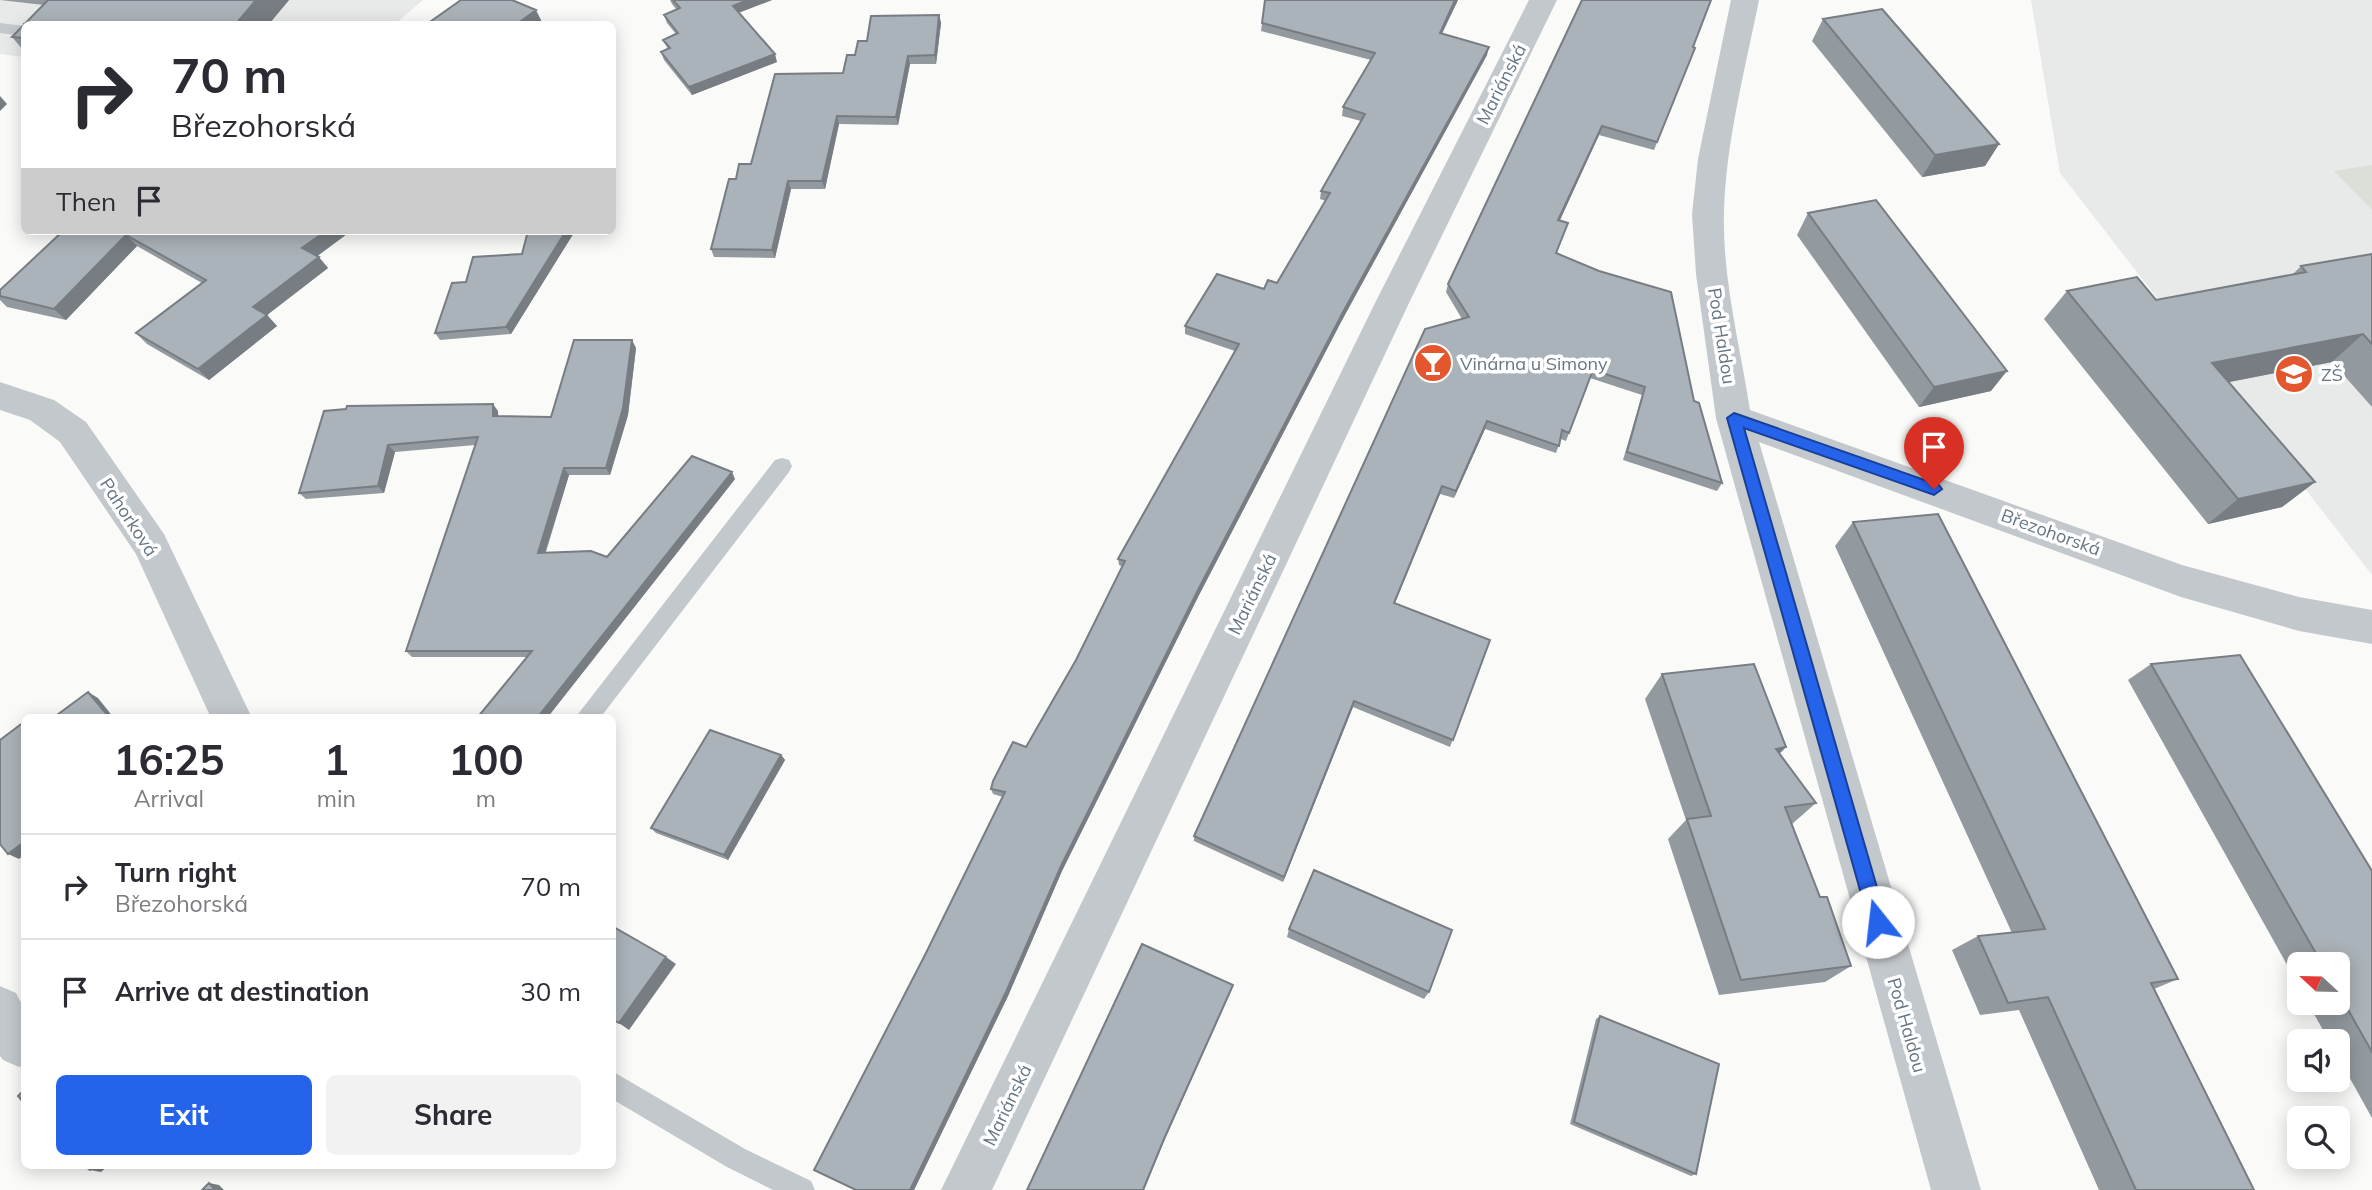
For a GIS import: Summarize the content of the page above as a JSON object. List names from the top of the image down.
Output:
{
  "streets": {
    "street": [
      "Mariánská",
      "Pod Haldou",
      "Pahorková",
      "Březohorská"
    ]
  },
  "crossings": [
    ["Pod Haldou", "Březohorská"]
  ],
  "places": {
    "bar": ["Vinárna u Simony"],
    "school or university": ["ZŠ"]
  },
  "north": "left",
  "page": {
    "turn": ["70 m", "Březohorská"],
    "then": "Then",
    "eta": [
      "16:25",
      "Arrival",
      "1",
      "min",
      "100",
      "m"
    ],
    "list": [
      {
        "name": "Turn right",
        "note": "Březohorská",
        "value": "70 m"
      },
      {
        "name": "Arrive at destination",
        "value": "30 m"
      }
    ],
    "buttons": ["Exit", "Share"]
  }
}
